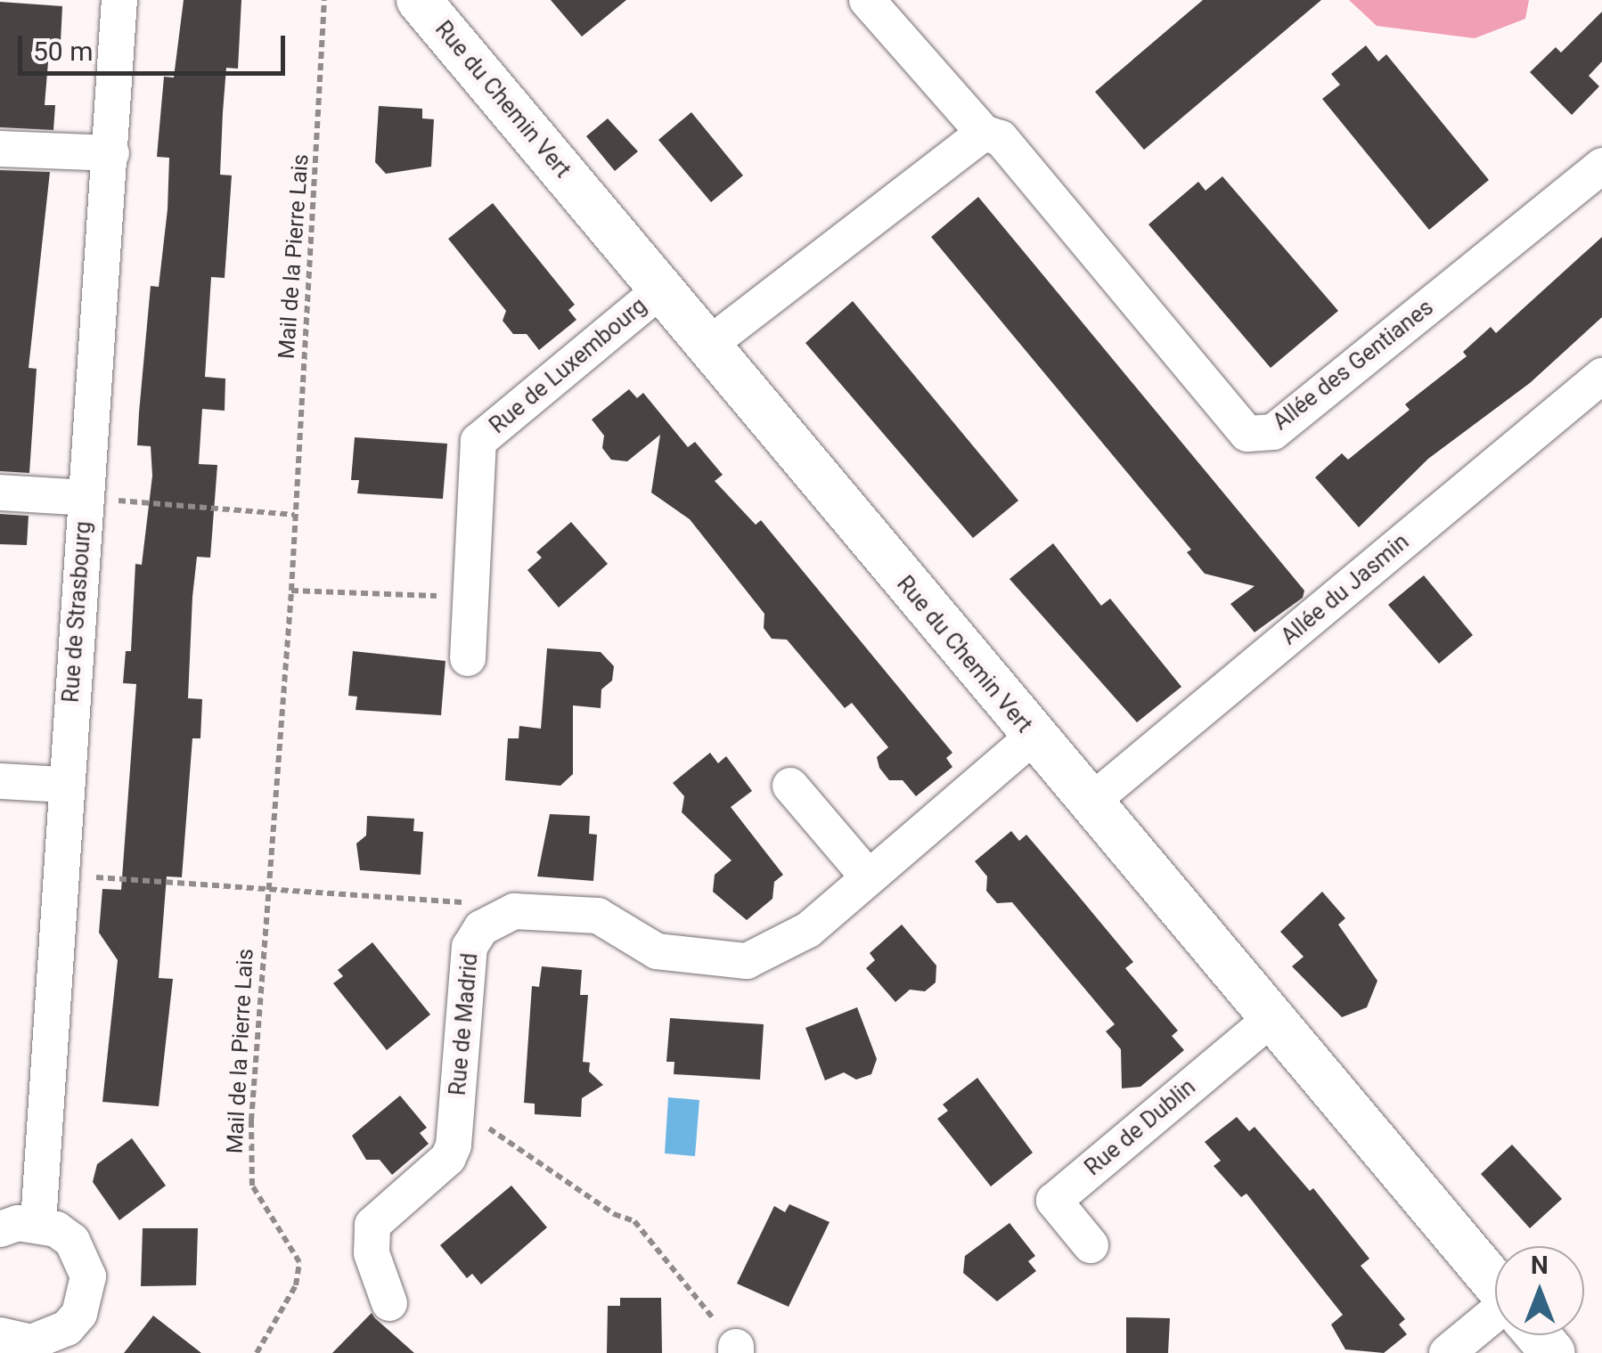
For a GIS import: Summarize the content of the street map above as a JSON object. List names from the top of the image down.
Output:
{
  "streets": {
    "street": [
      "Rue du Chemin Vert",
      "Allée des Gentianes",
      "Rue de Luxembourg",
      "Allée du Jasmin",
      "Rue de Strasbourg",
      "Rue de Madrid",
      "Rue de Dublin"
    ],
    "path": ["Mail de la Pierre Lais"]
  },
  "crossings": [
    ["Rue du Chemin Vert", "Rue de Luxembourg"],
    ["Rue du Chemin Vert", "Allée du Jasmin"],
    ["Rue du Chemin Vert", "Rue de Madrid"],
    ["Rue du Chemin Vert", "Rue de Dublin"]
  ],
  "scale_bar": "50 m",
  "north": "top"
}
